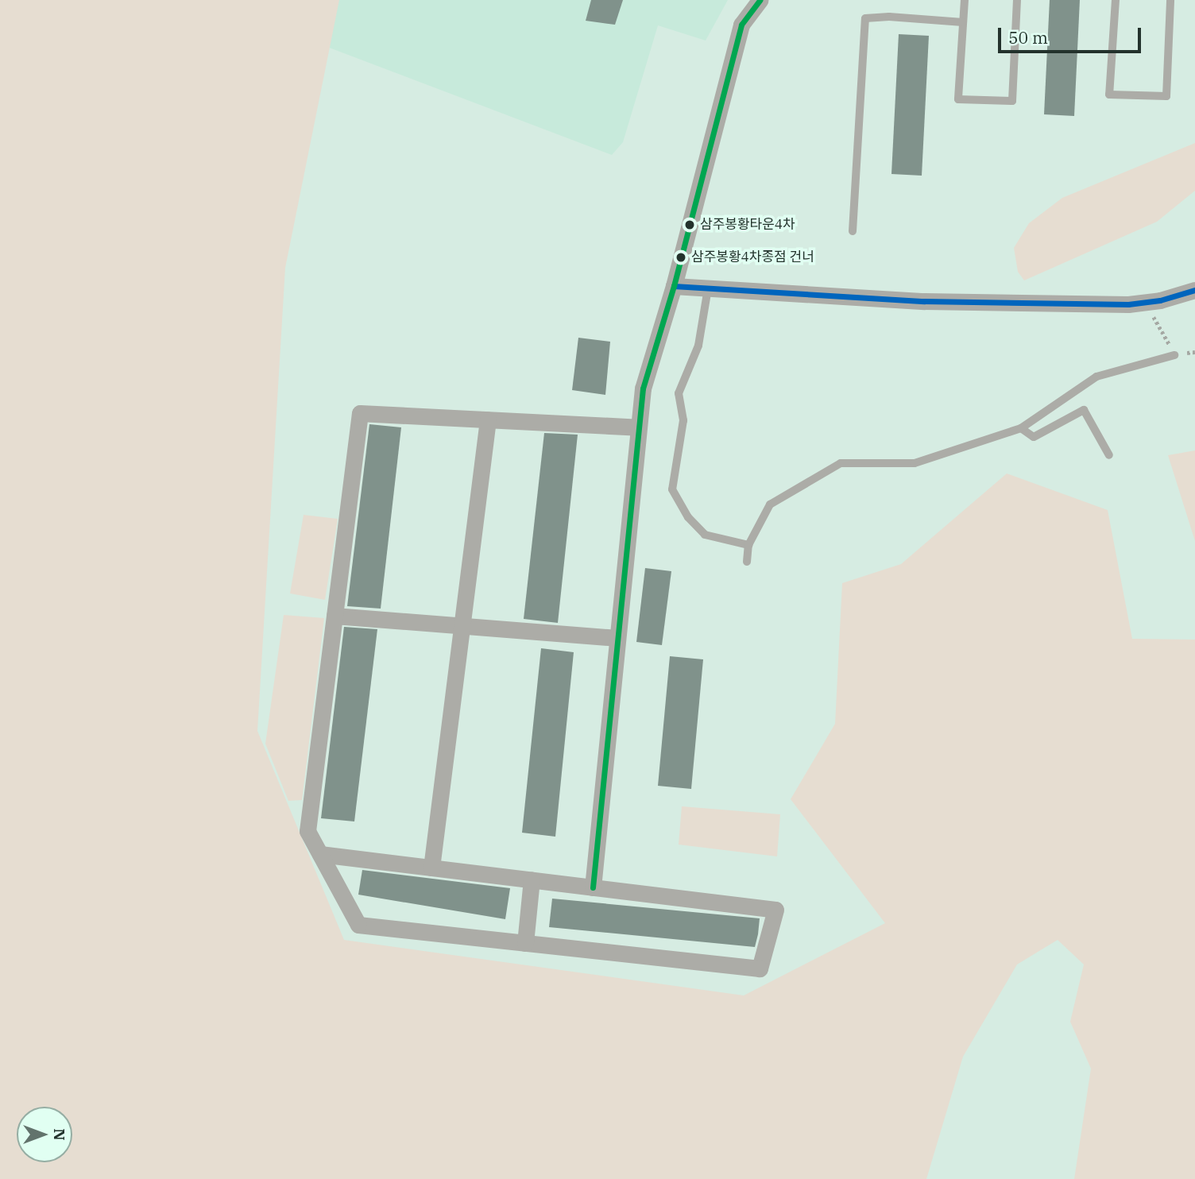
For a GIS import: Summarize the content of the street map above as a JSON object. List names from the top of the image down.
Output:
{
  "places": ["삼주봉황타운4차", "삼주봉황4차종점 건너"],
  "scale_bar": "50 m",
  "north": "right"
}
